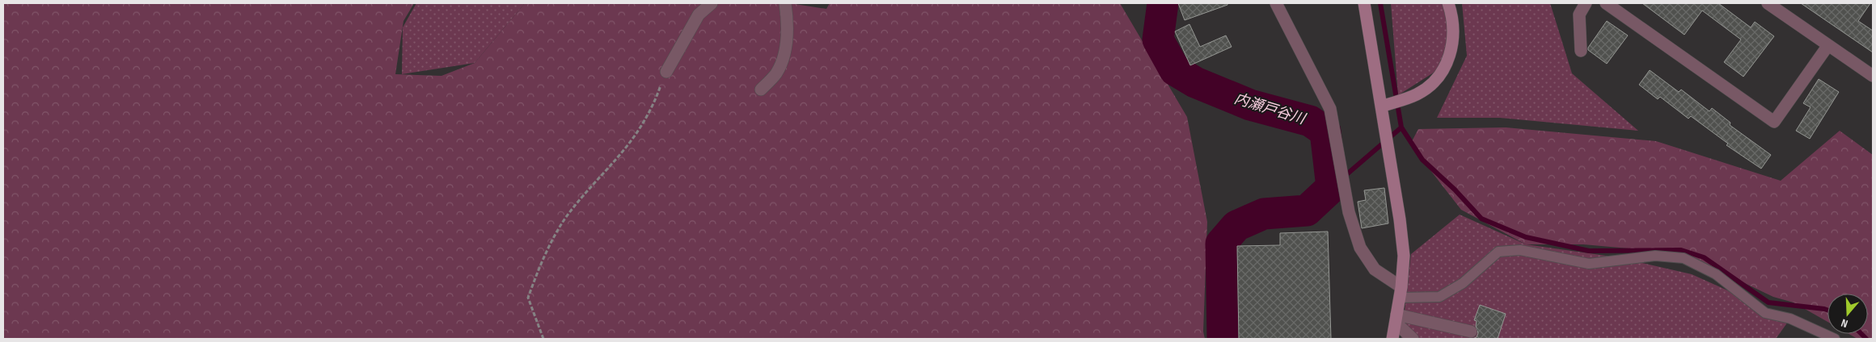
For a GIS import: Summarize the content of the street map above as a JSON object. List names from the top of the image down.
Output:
{
  "water": ["内瀬戸谷川"],
  "north": "bottom"
}
